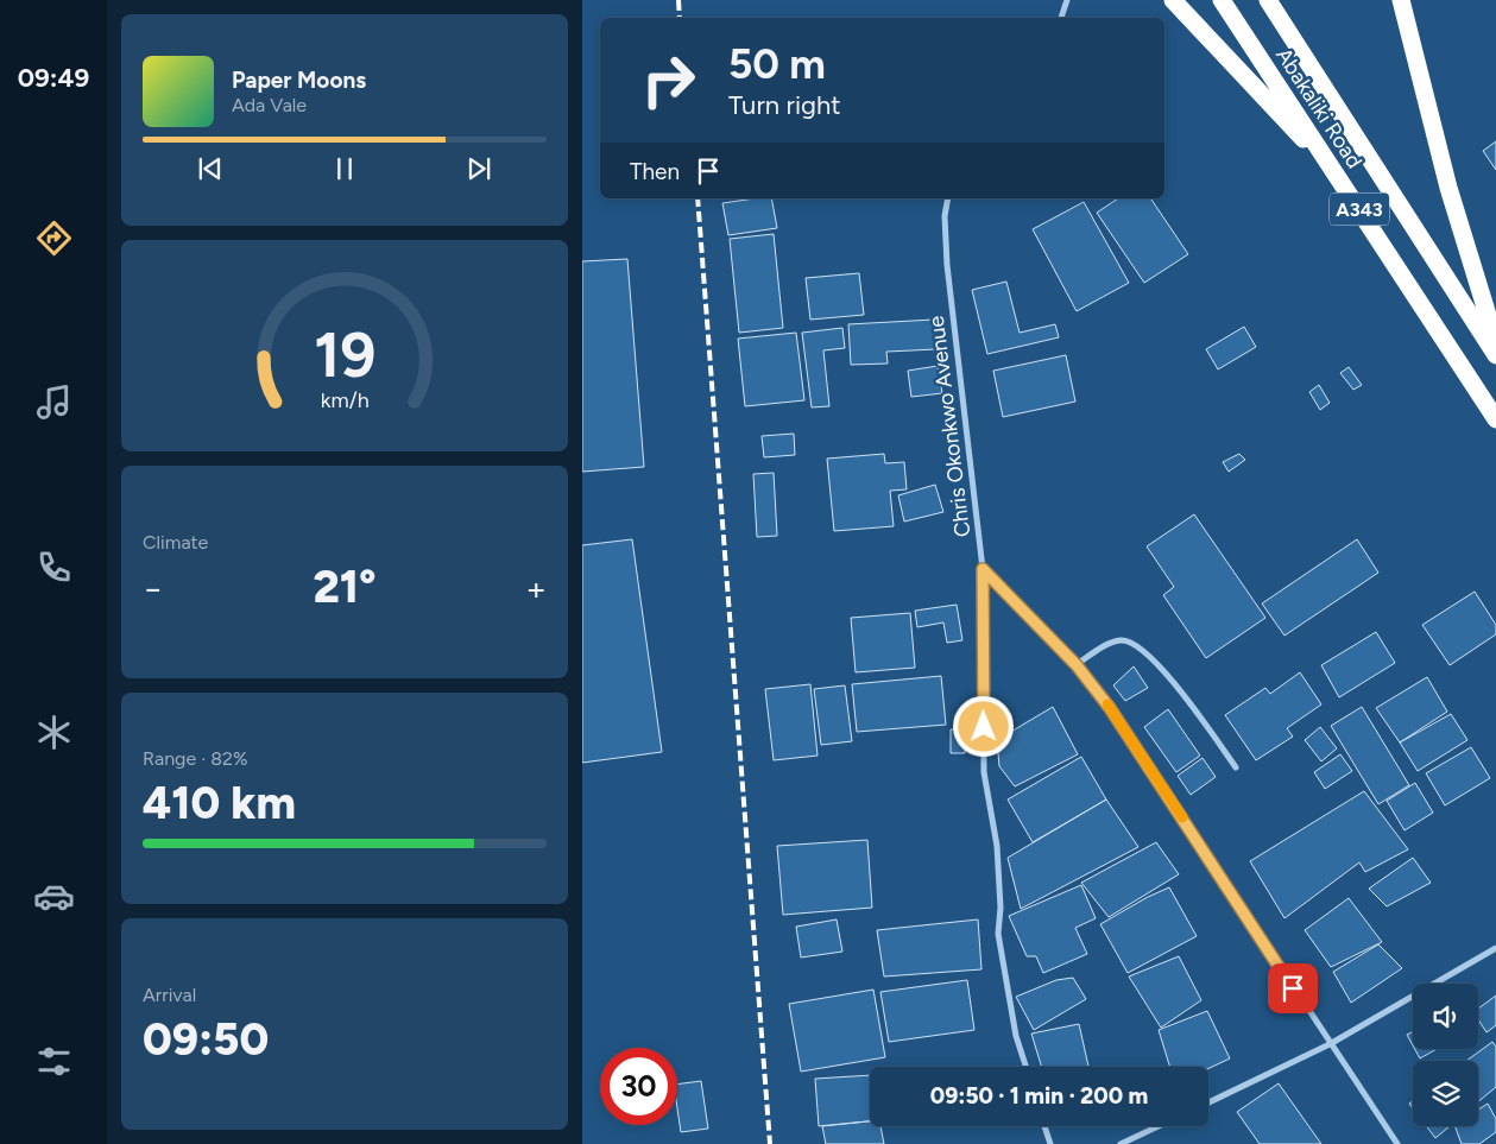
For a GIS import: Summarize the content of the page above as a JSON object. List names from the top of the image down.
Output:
{
  "streets": {
    "highway": ["Abakaliki Road", "A343"],
    "street": ["Chris Okonkwo Avenue"]
  },
  "page": {
    "tabs": "09:49",
    "turn": ["50 m", "Turn right"],
    "song": ["Paper Moons", "Ada Vale"],
    "then": "Then",
    "tile": [
      "Climate",
      ["Range · 82%", "410 km"],
      ["Arrival", "09:50"]
    ],
    "heat": ["−", "21°", "+"],
    "limit": "30",
    "trip": "09:50 · 1 min · 200 m",
    "gauge": ["19", "km/h"]
  }
}
